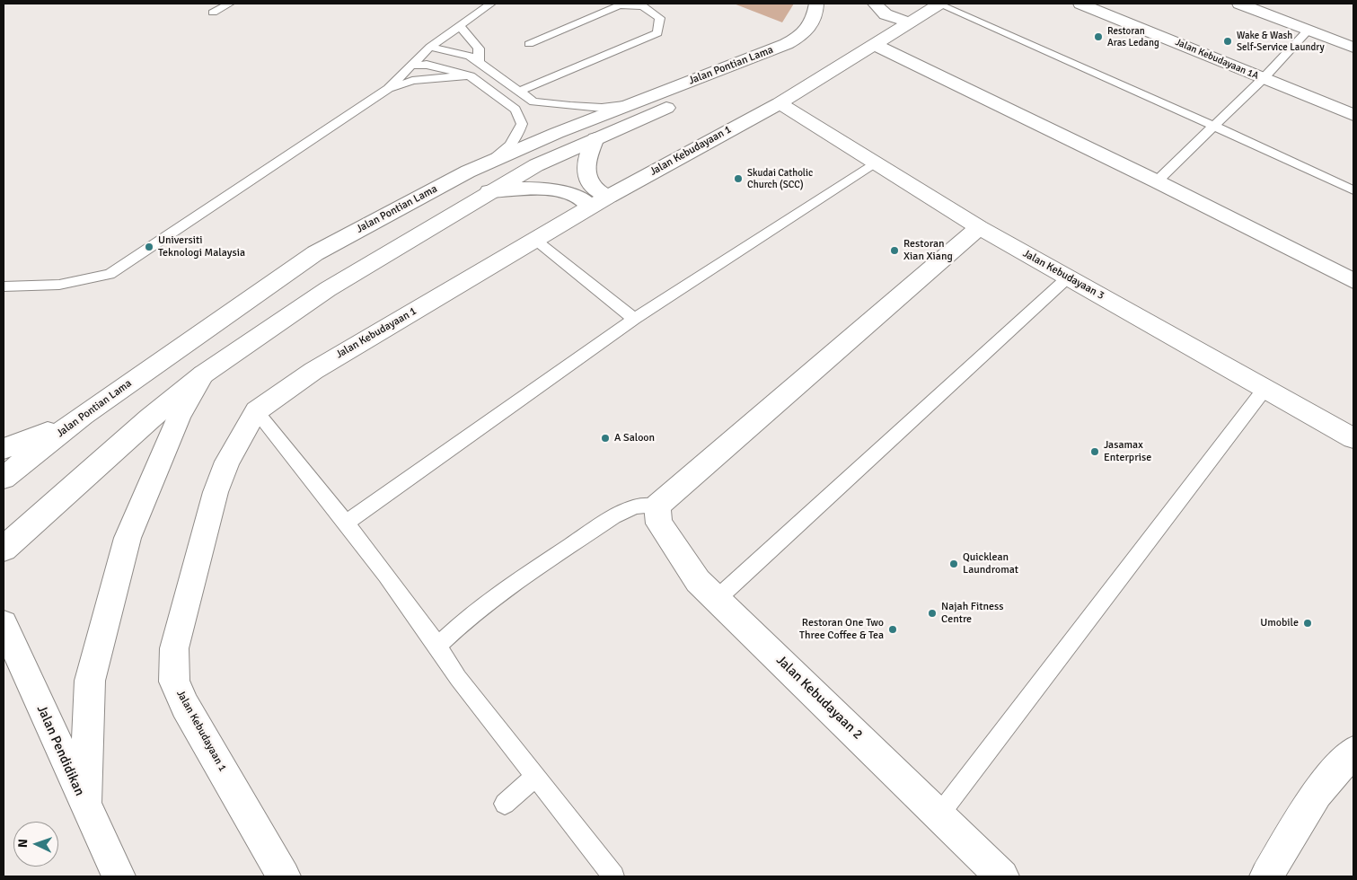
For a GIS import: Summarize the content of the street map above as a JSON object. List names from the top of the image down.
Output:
{
  "streets": {
    "street": [
      "Jalan Kebudayaan 1A",
      "Jalan Pontian Lama",
      "Jalan Kebudayaan 1",
      "Jalan Kebudayaan 3",
      "Jalan Kebudayaan 2",
      "Jalan Pendidikan"
    ]
  },
  "crossings": [
    ["Jalan Kebudayaan 1", "Jalan Kebudayaan 3"]
  ],
  "places": [
    "Restoran Aras Ledang",
    "Wake & Wash Self-Service Laundry",
    "Skudai Catholic Church (SCC)",
    "Universiti Teknologi Malaysia",
    "Restoran Xian Xiang",
    "A Saloon",
    "Jasamax Enterprise",
    "Quicklean Laundromat",
    "Najah Fitness Centre",
    "Umobile",
    "Restoran One Two Three Coffee & Tea"
  ],
  "north": "left"
}
